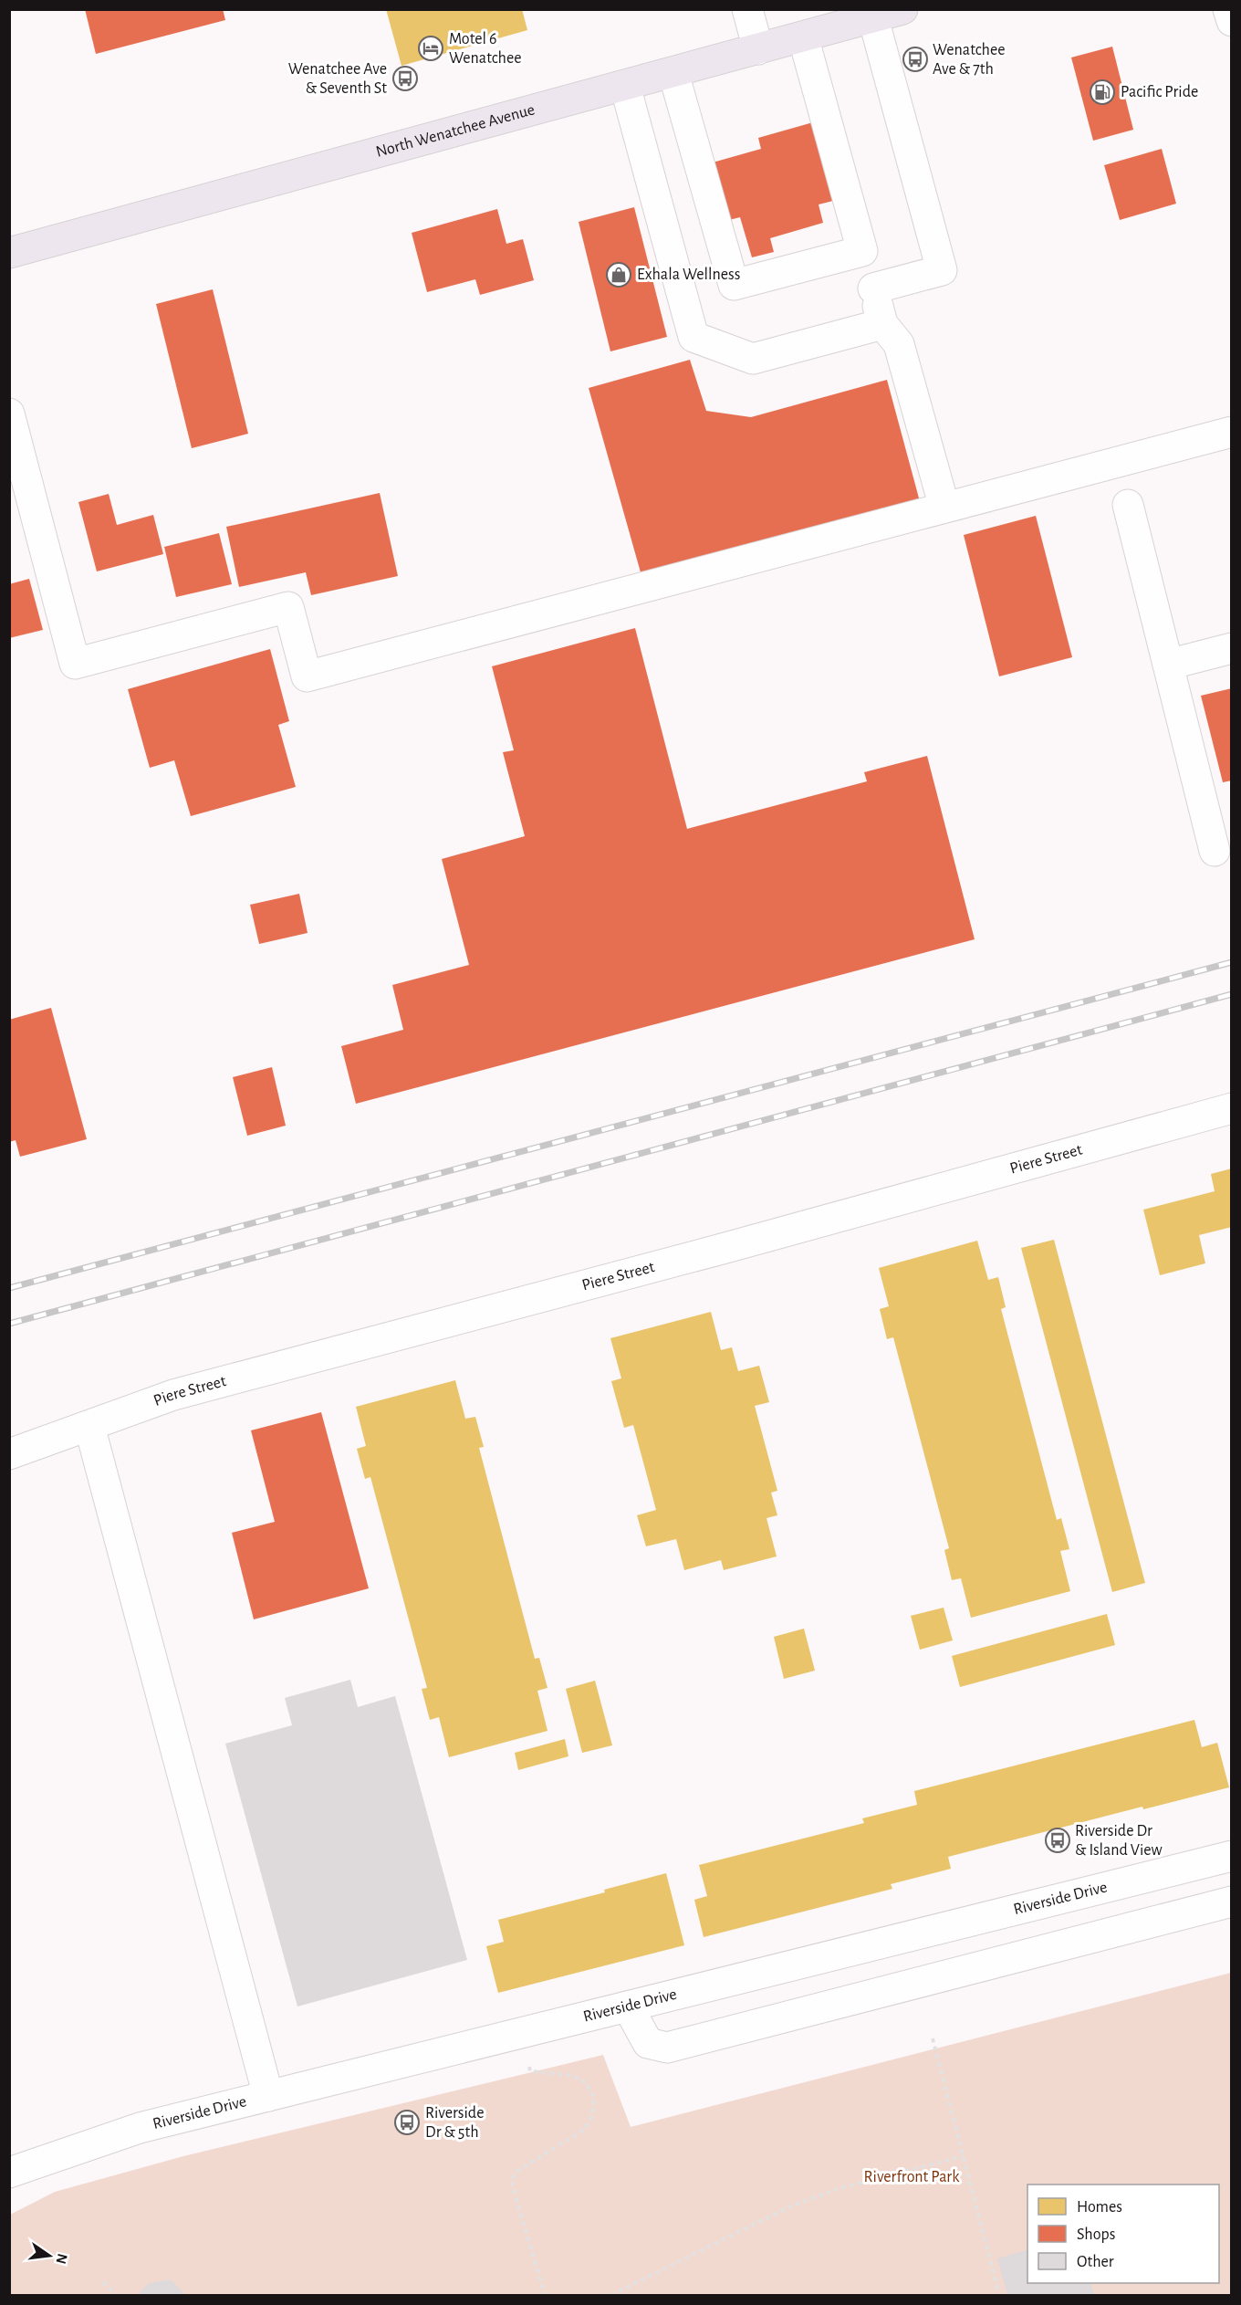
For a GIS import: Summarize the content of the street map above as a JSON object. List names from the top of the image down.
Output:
{
  "streets": {
    "main road": ["North Wenatchee Avenue"],
    "street": ["Piere Street", "Riverside Drive"]
  },
  "parks": ["Riverfront Park"],
  "places": {
    "hotel": ["Motel 6 Wenatchee"],
    "bus stop": [
      "Wenatchee Ave & 7th",
      "Wenatchee Ave & Seventh St",
      "Riverside Dr & Island View",
      "Riverside Dr & 5th"
    ],
    "fuel station": ["Pacific Pride"],
    "shop": ["Exhala Wellness"]
  },
  "legend": ["Homes", "Shops", "Other"],
  "north": "right"
}
